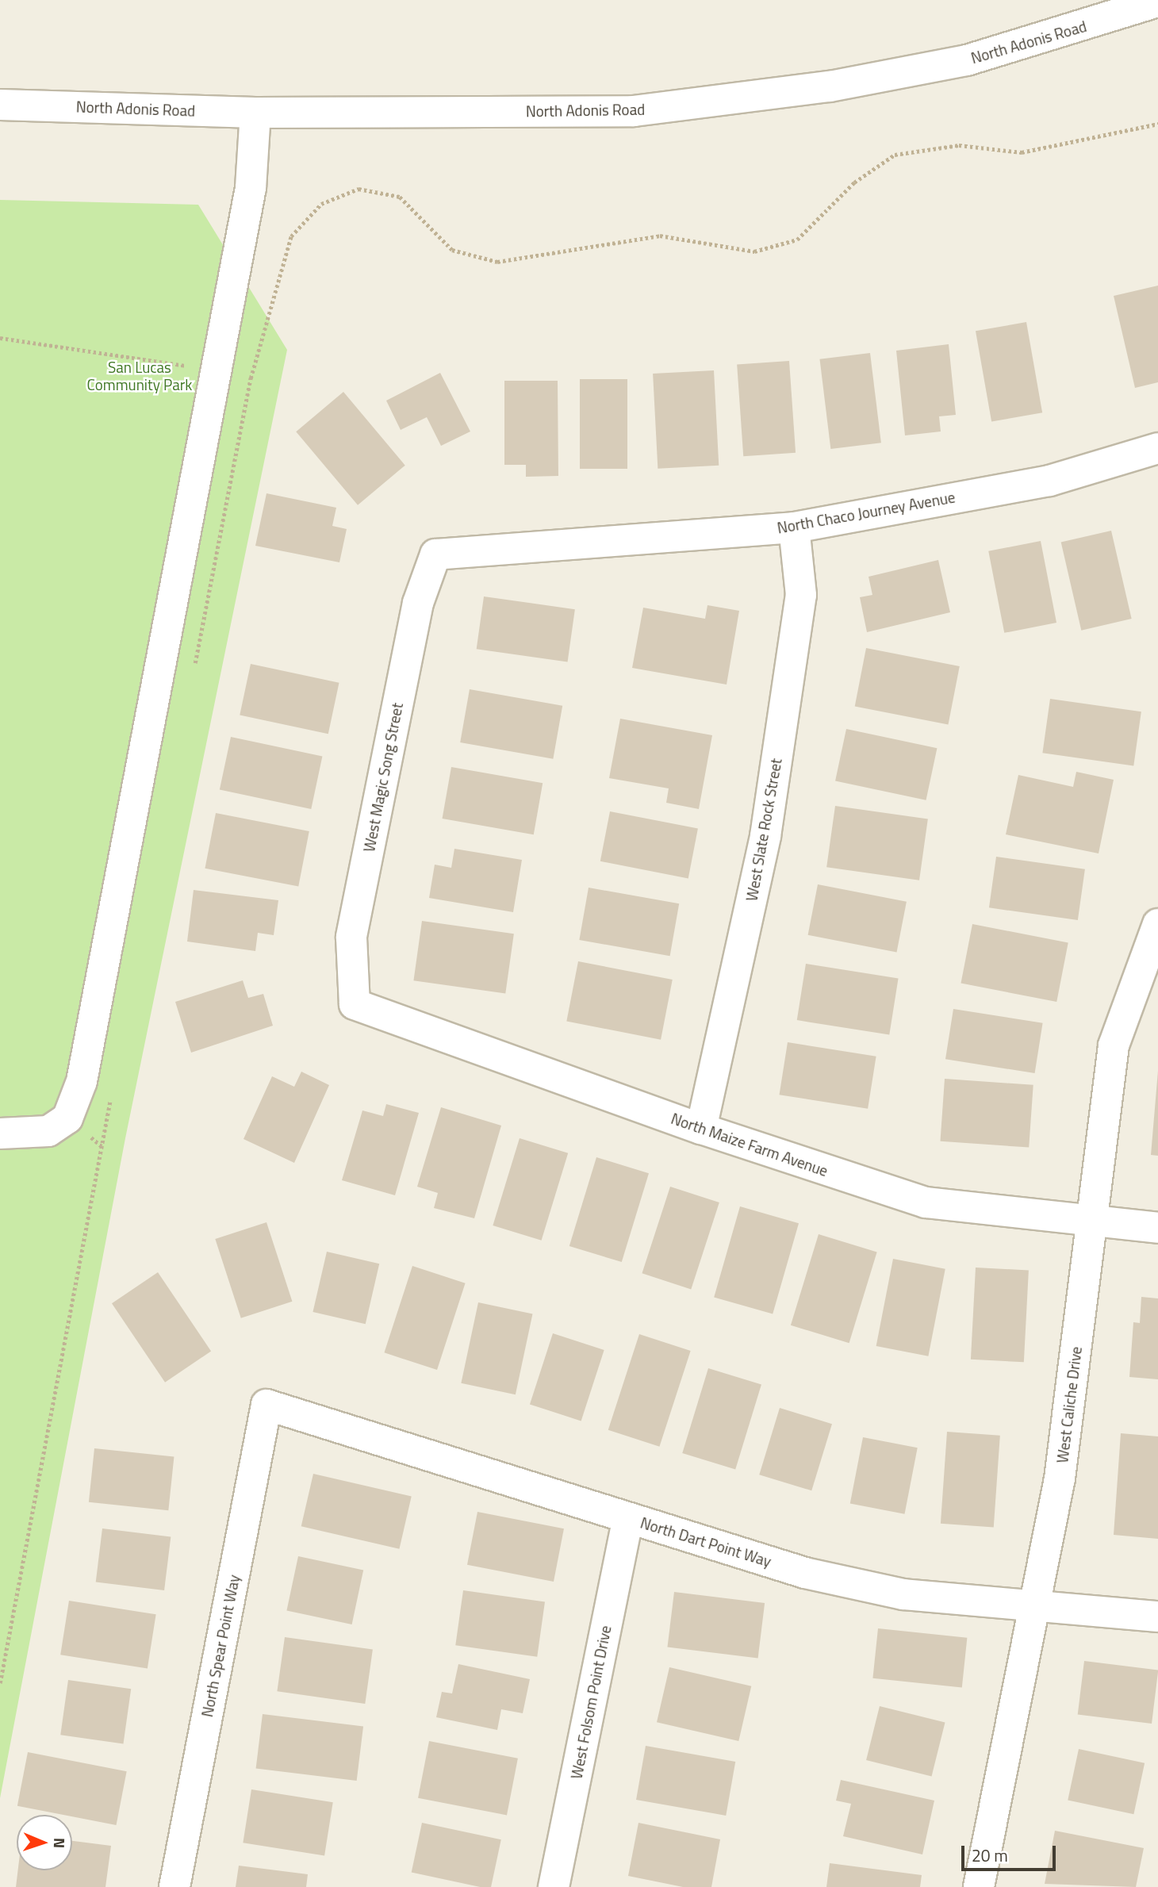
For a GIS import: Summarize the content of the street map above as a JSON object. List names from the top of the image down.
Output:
{
  "streets": {
    "street": [
      "North Adonis Road",
      "North Chaco Journey Avenue",
      "West Magic Song Street",
      "West Slate Rock Street",
      "North Maize Farm Avenue",
      "West Caliche Drive",
      "North Dart Point Way",
      "North Spear Point Way",
      "West Folsom Point Drive"
    ]
  },
  "crossings": [
    ["North Chaco Journey Avenue", "West Magic Song Street"],
    ["North Chaco Journey Avenue", "West Slate Rock Street"],
    ["West Magic Song Street", "North Maize Farm Avenue"],
    ["West Slate Rock Street", "North Maize Farm Avenue"],
    ["North Maize Farm Avenue", "West Caliche Drive"],
    ["West Caliche Drive", "North Dart Point Way"],
    ["North Dart Point Way", "North Spear Point Way"],
    ["North Dart Point Way", "West Folsom Point Drive"]
  ],
  "parks": ["San Lucas Community Park"],
  "scale_bar": "20 m",
  "north": "right"
}
